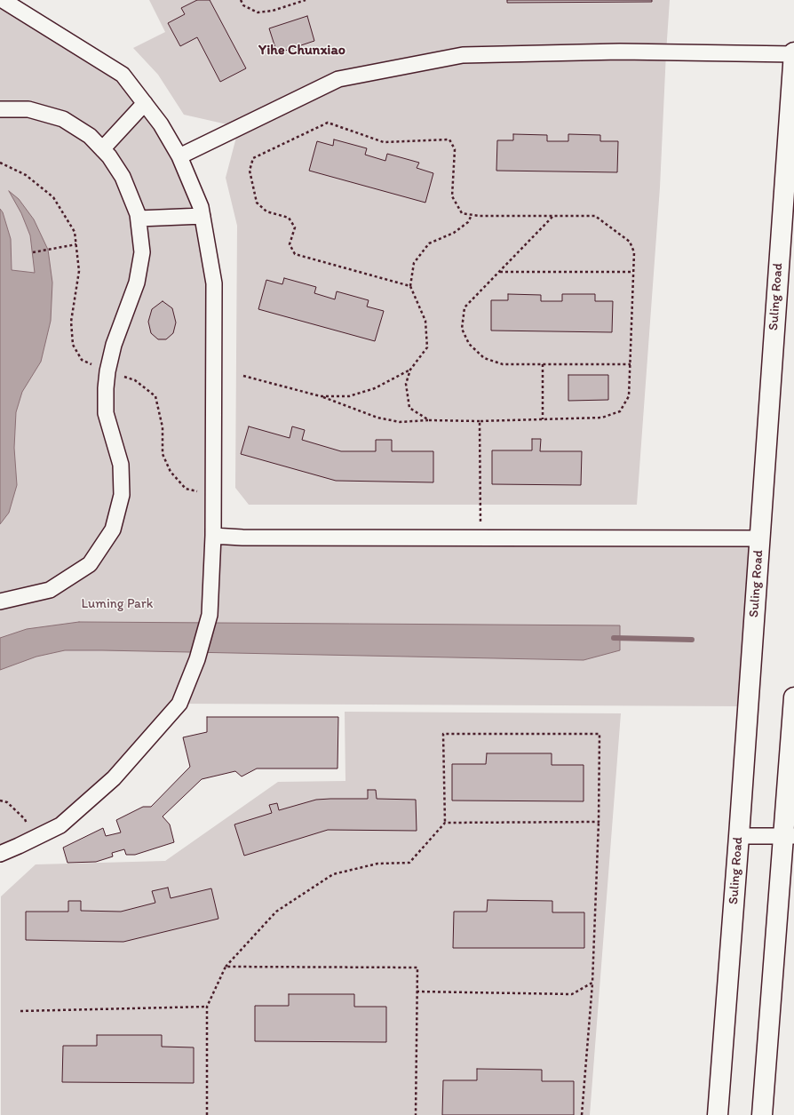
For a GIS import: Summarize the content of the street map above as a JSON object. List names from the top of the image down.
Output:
{
  "streets": {
    "main road": ["Suling Road"]
  },
  "districts": ["Yihe Chunxiao"],
  "parks": ["Luming Park"]
}
